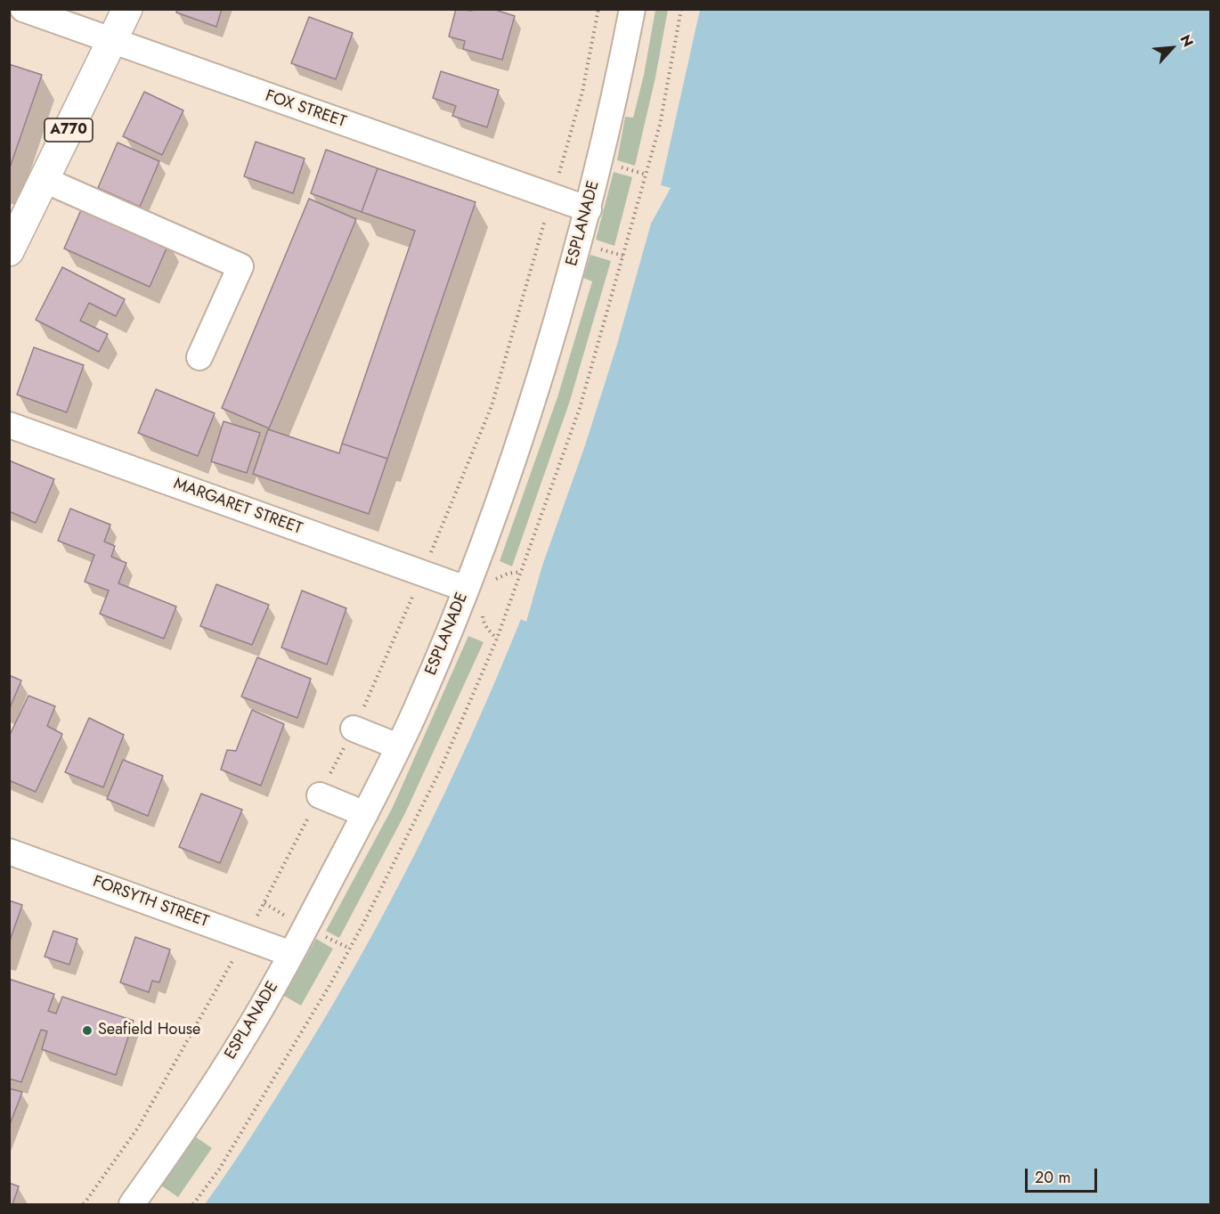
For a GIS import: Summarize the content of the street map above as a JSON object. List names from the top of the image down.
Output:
{
  "streets": {
    "main road": ["A770"],
    "street": [
      "FOX STREET",
      "ESPLANADE",
      "MARGARET STREET",
      "FORSYTH STREET"
    ]
  },
  "crossings": [
    ["FOX STREET", "A770"],
    ["FOX STREET", "ESPLANADE"],
    ["ESPLANADE", "MARGARET STREET"],
    ["ESPLANADE", "FORSYTH STREET"]
  ],
  "places": ["Seafield House"],
  "scale_bar": "20 m",
  "north": "top right"
}
